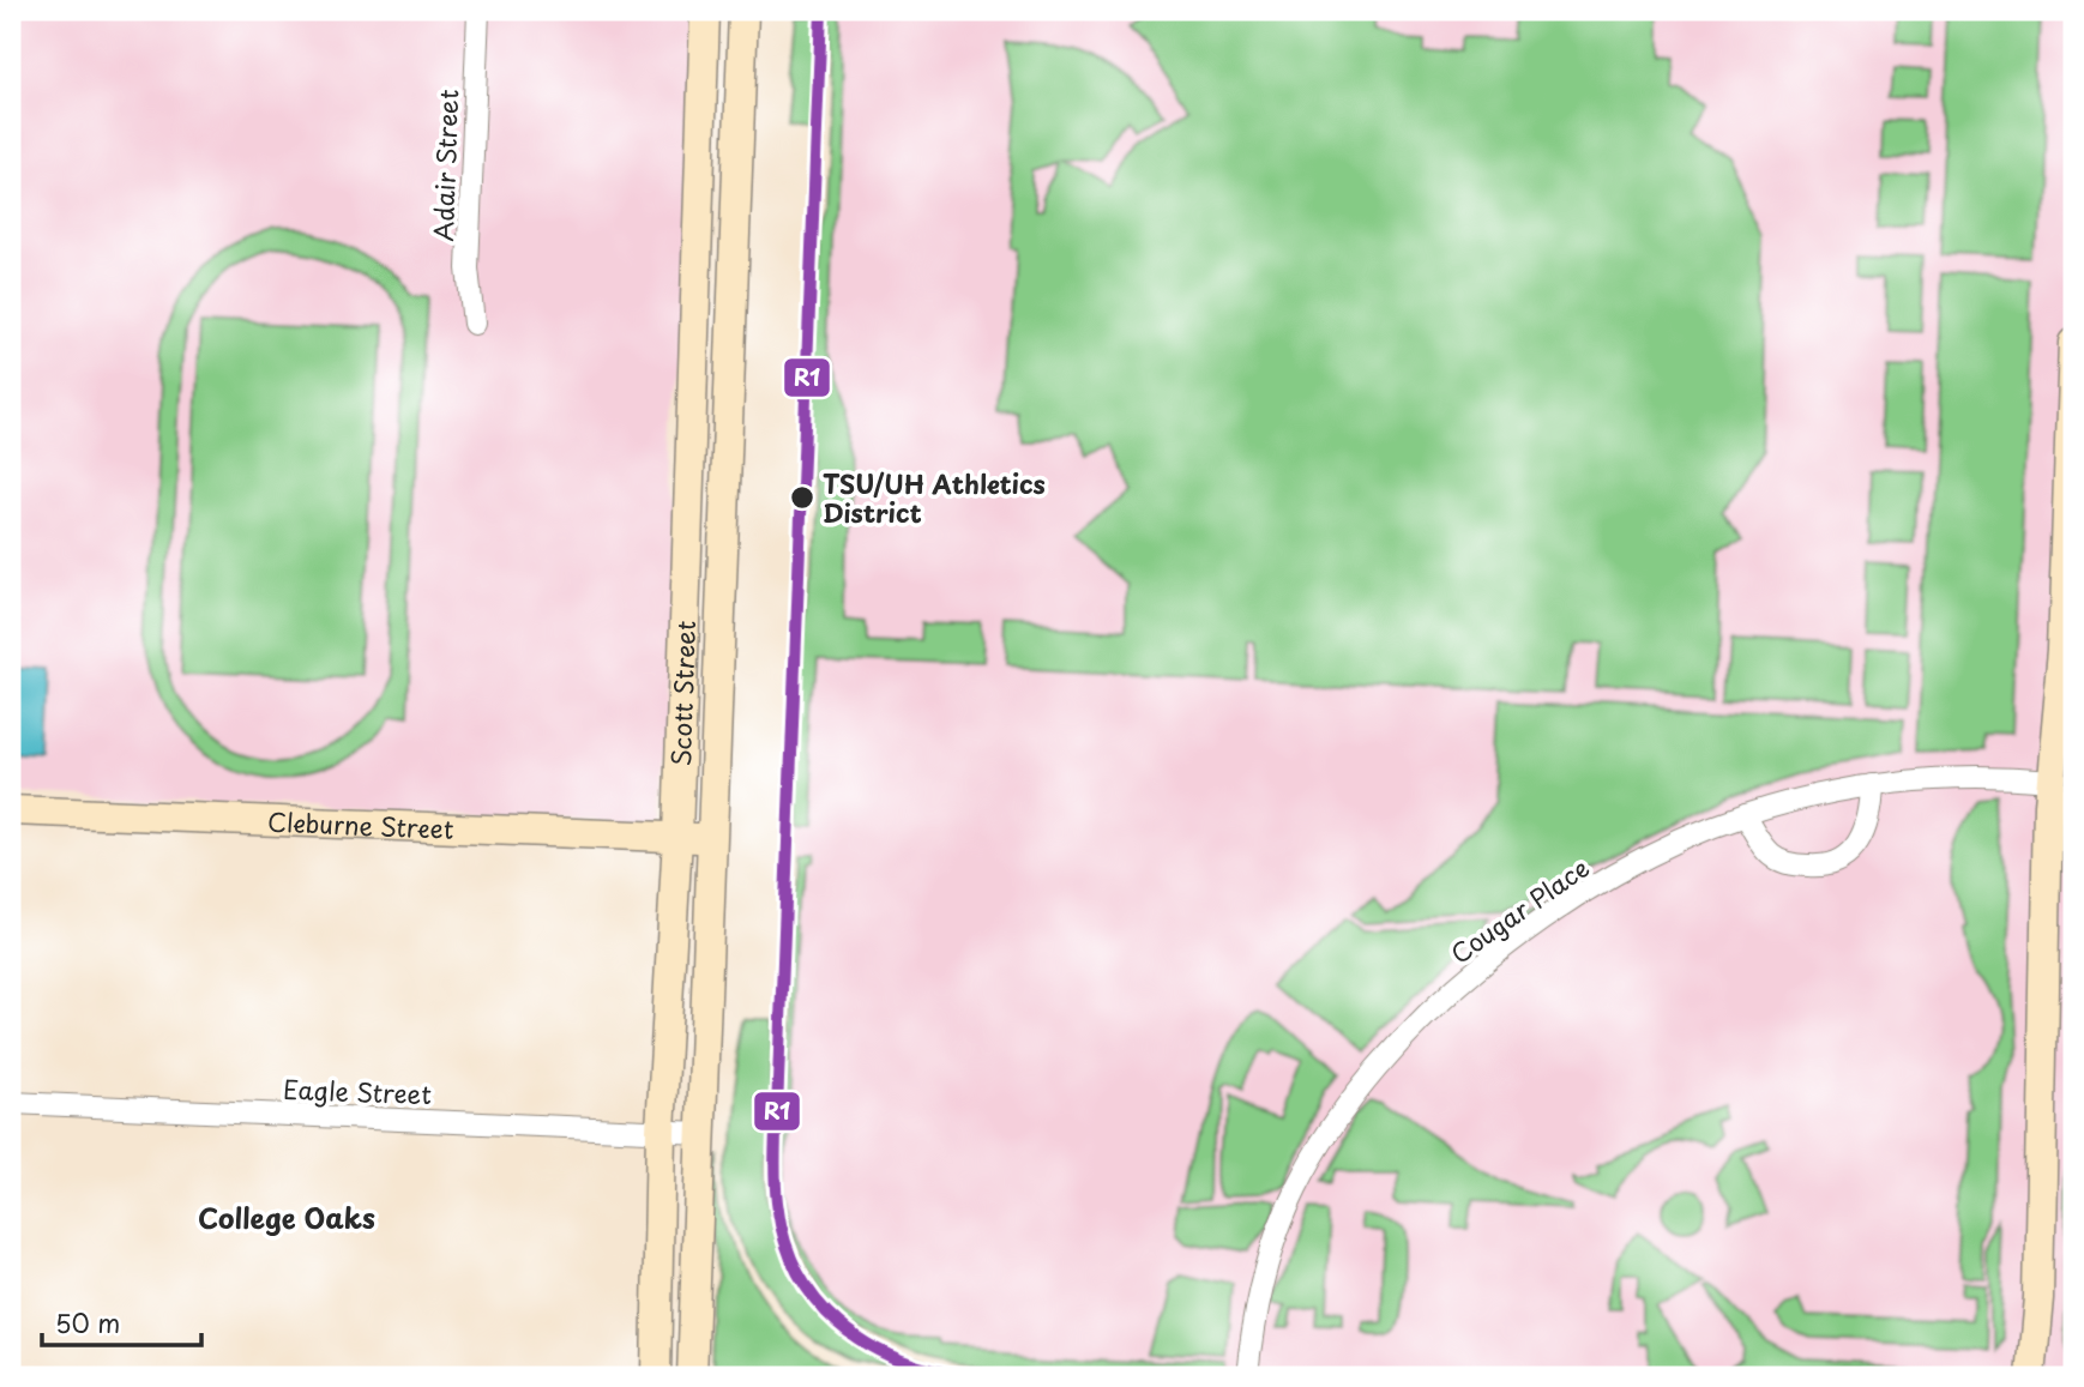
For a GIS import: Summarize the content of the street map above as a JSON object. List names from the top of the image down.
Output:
{
  "streets": {
    "main road": ["Scott Street", "Cleburne Street"],
    "street": ["Adair Street", "Cougar Place", "Eagle Street"]
  },
  "crossings": [
    ["Scott Street", "Cleburne Street"],
    ["Scott Street", "Eagle Street"]
  ],
  "districts": ["College Oaks"],
  "places": ["TSU/UH Athletics District"],
  "lines": ["transit line R1"],
  "scale_bar": "50 m"
}
